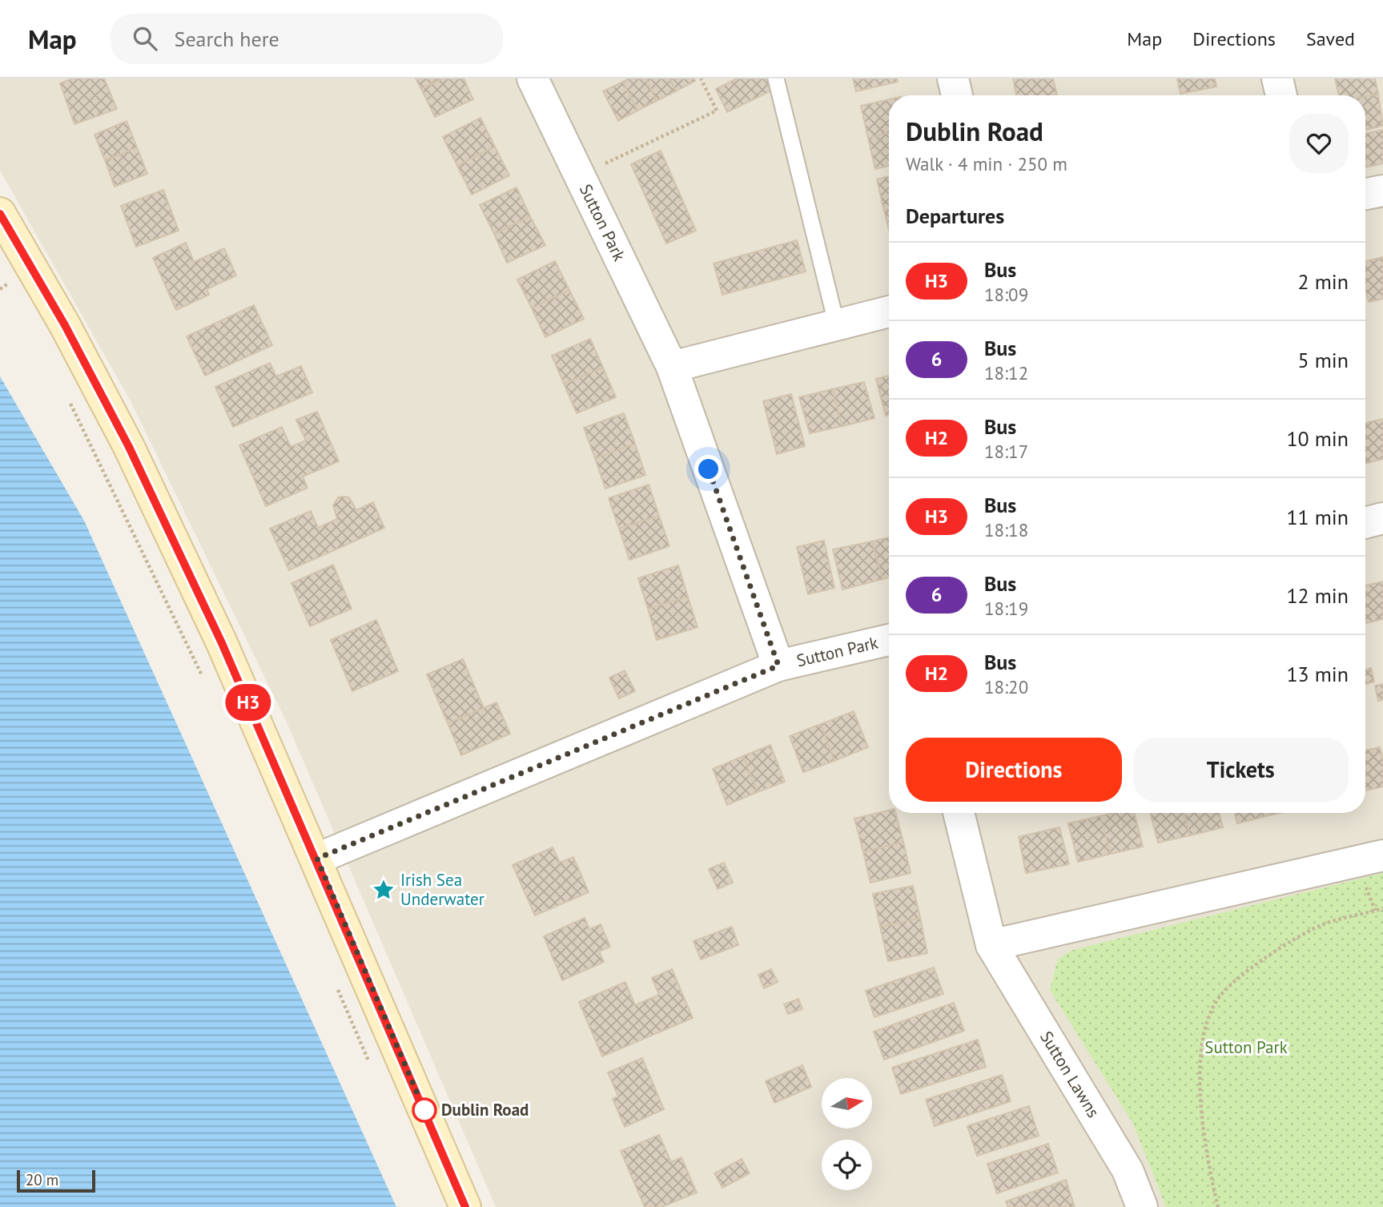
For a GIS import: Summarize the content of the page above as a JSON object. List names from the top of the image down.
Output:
{
  "streets": {
    "street": ["Sutton Park", "Sutton Lawns"]
  },
  "parks": ["Sutton Park"],
  "places": {
    "place": ["Irish Sea Underwater"],
    "other": ["Dublin Road"]
  },
  "lines": ["bus line H3"],
  "scale_bar": "20 m",
  "north": "right",
  "page": {
    "header": "Map",
    "search": "Search here",
    "nav": ["Map", "Directions", "Saved"],
    "on_map": "H3",
    "heading": [
      ["Dublin Road", "Walk · 4 min · 250 m"],
      "Departures"
    ],
    "list": [
      {
        "mark": "H3",
        "name": "Bus",
        "note": "18:09",
        "value": "2 min"
      },
      {
        "mark": "6",
        "name": "Bus",
        "note": "18:12",
        "value": "5 min"
      },
      {
        "mark": "H2",
        "name": "Bus",
        "note": "18:17",
        "value": "10 min"
      },
      {
        "mark": "H3",
        "name": "Bus",
        "note": "18:18",
        "value": "11 min"
      },
      {
        "mark": "6",
        "name": "Bus",
        "note": "18:19",
        "value": "12 min"
      },
      {
        "mark": "H2",
        "name": "Bus",
        "note": "18:20",
        "value": "13 min"
      }
    ],
    "buttons": ["Directions", "Tickets"],
    "scale": "20 m"
  }
}
